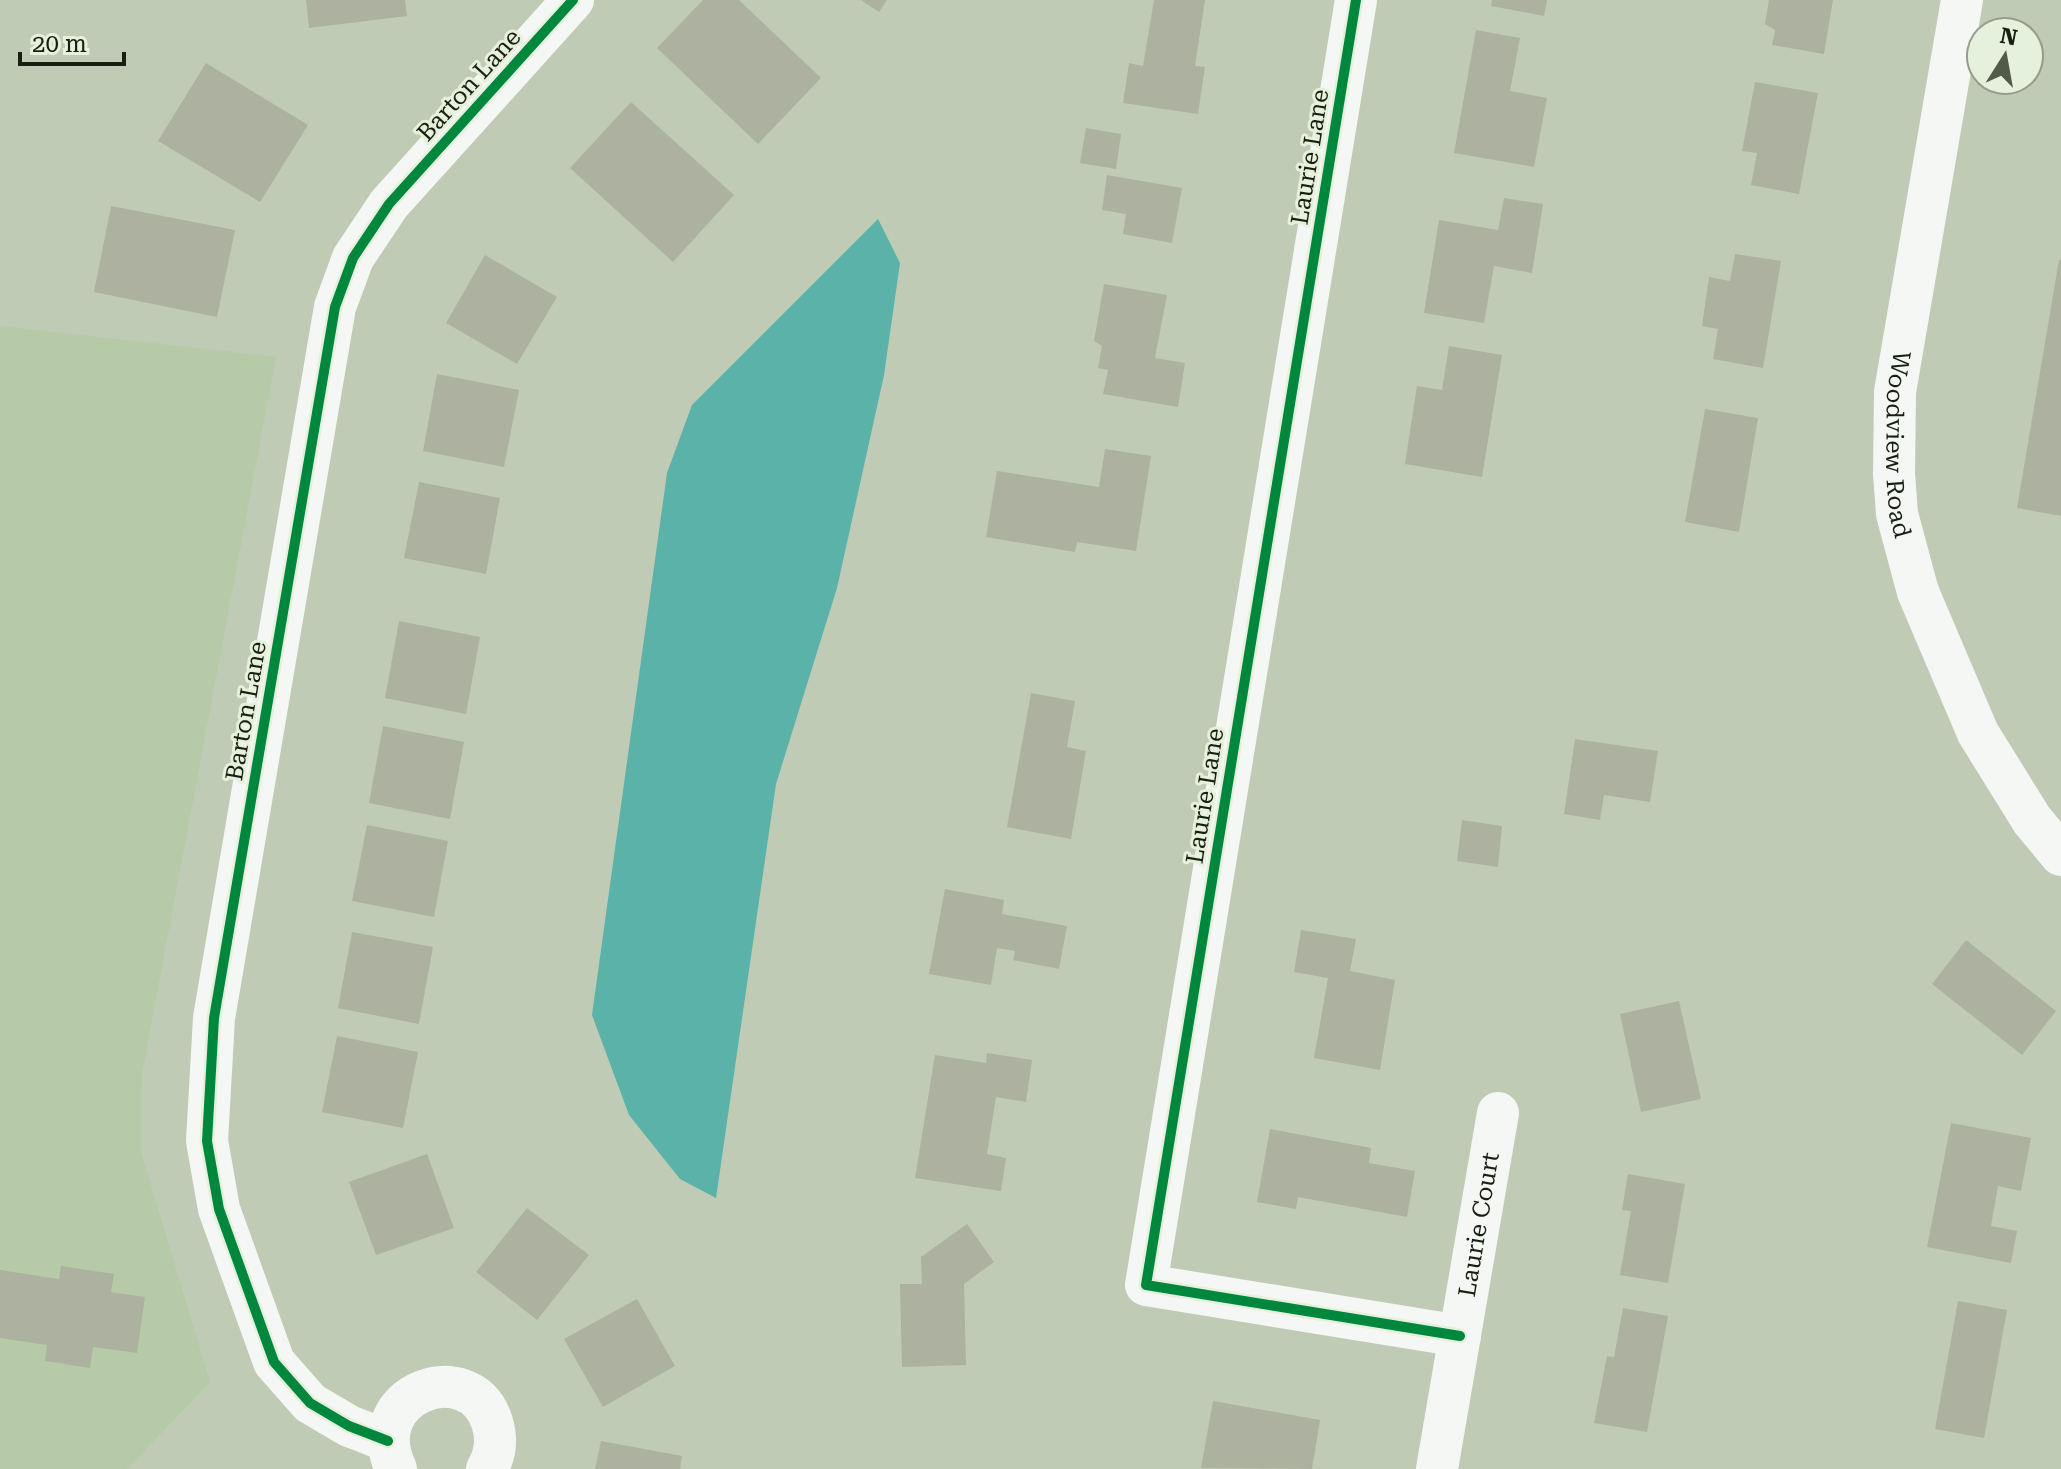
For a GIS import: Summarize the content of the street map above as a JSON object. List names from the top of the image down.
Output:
{
  "streets": {
    "street": [
      "Barton Lane",
      "Laurie Lane",
      "Woodview Road",
      "Laurie Court"
    ]
  },
  "crossings": [
    ["Laurie Lane", "Laurie Court"]
  ],
  "scale_bar": "20 m",
  "north": "top"
}
